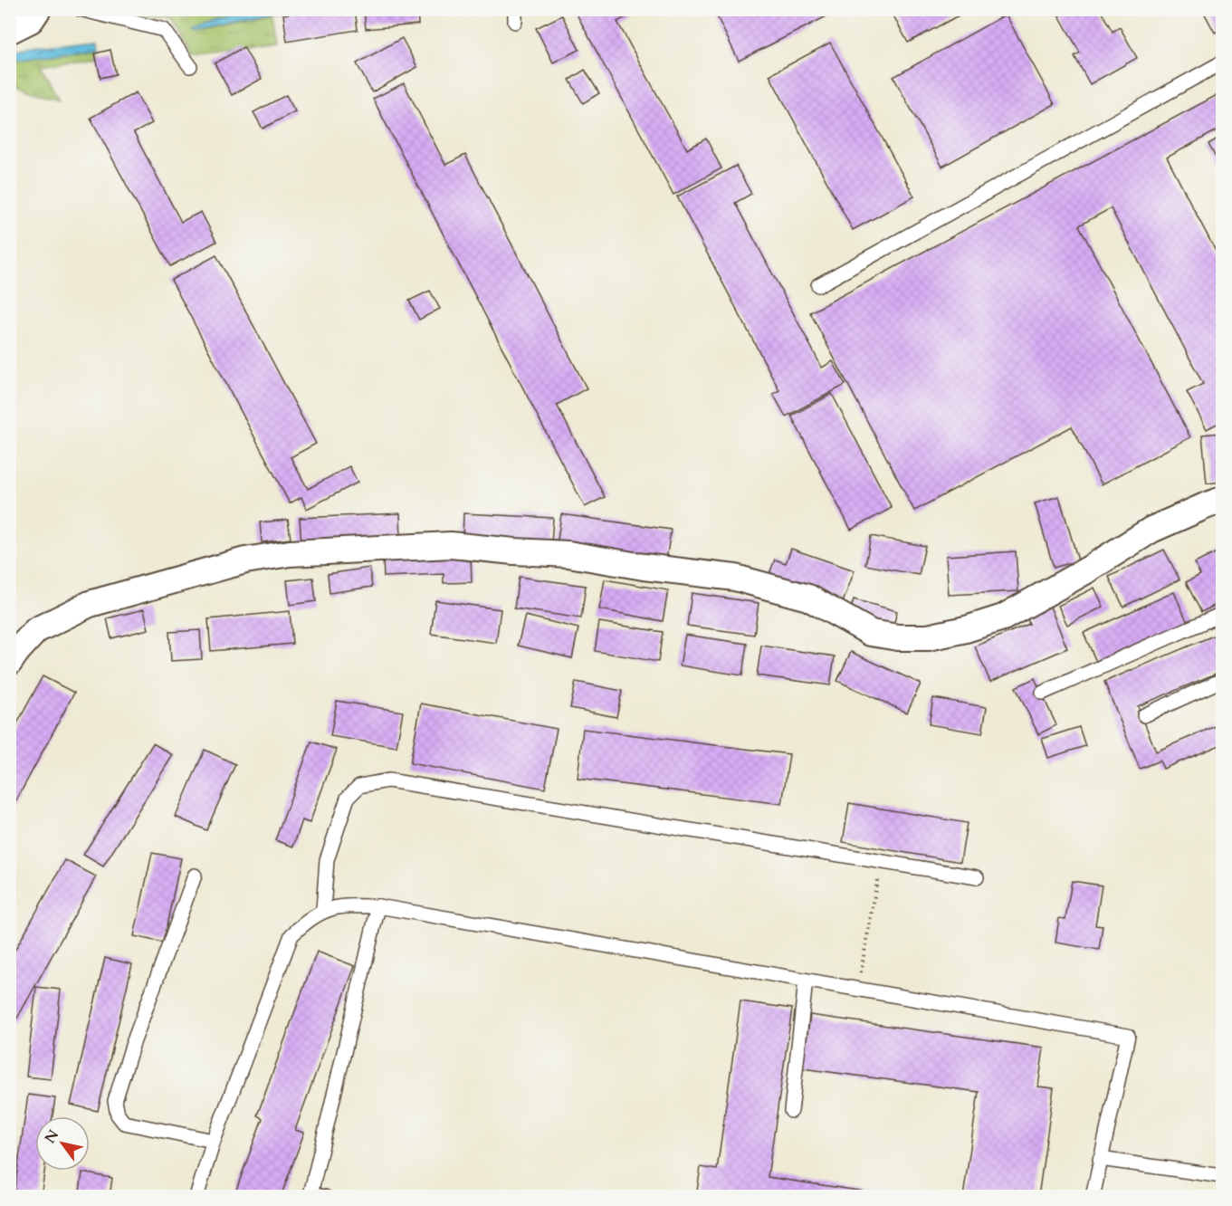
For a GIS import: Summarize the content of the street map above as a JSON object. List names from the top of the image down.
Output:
{
  "north": "top left"
}
